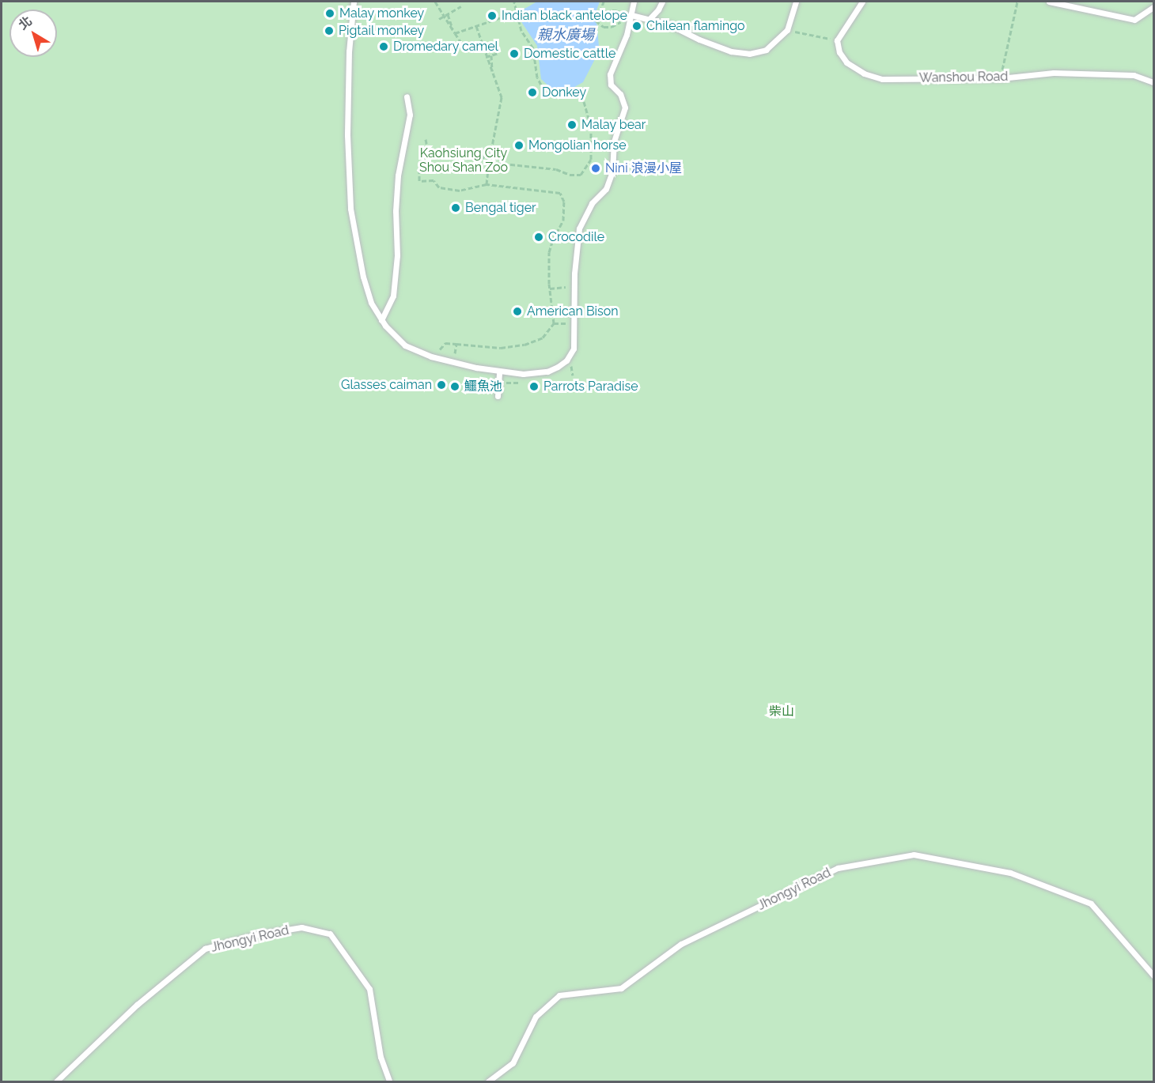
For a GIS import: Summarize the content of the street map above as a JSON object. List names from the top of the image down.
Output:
{
  "streets": {
    "lane": ["Wanshou Road", "Jhongyi Road"]
  },
  "water": ["親水廣場"],
  "parks": ["Kaohsiung City Shou Shan Zoo", "柴山"],
  "places": [
    "Malay monkey",
    "Indian black antelope",
    "Chilean flamingo",
    "Pigtail monkey",
    "Dromedary camel",
    "Domestic cattle",
    "Donkey",
    "Malay bear",
    "Mongolian horse",
    "Nini 浪漫小屋",
    "Bengal tiger",
    "Crocodile",
    "American Bison",
    "Glasses caiman",
    "鱷魚池",
    "Parrots Paradise"
  ],
  "north": "top left"
}
